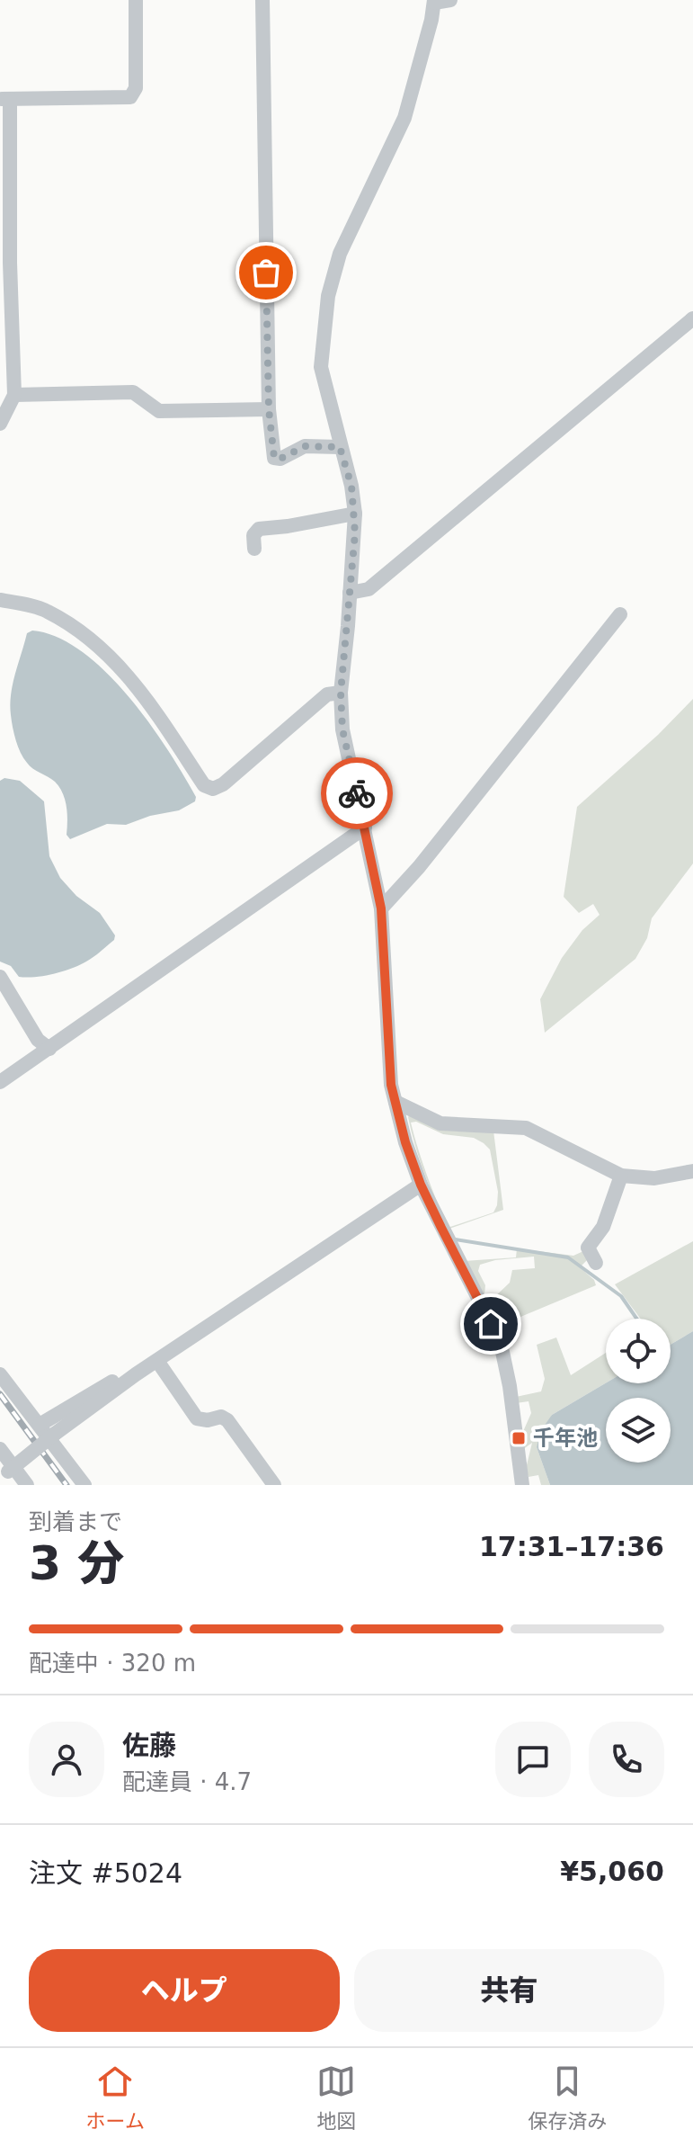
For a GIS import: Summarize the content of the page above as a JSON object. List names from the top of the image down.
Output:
{
  "places": {
    "transit": ["千年池"]
  },
  "page": {
    "heading": ["3 分", "到着まで", "17:31–17:36"],
    "panel": [
      "佐藤",
      "配達員 · 4.7",
      "注文 #5024",
      "¥5,060"
    ],
    "bar": "配達中 · 320 m",
    "buttons": ["ヘルプ", "共有"],
    "tabs": ["ホーム", "地図", "保存済み"]
  }
}
